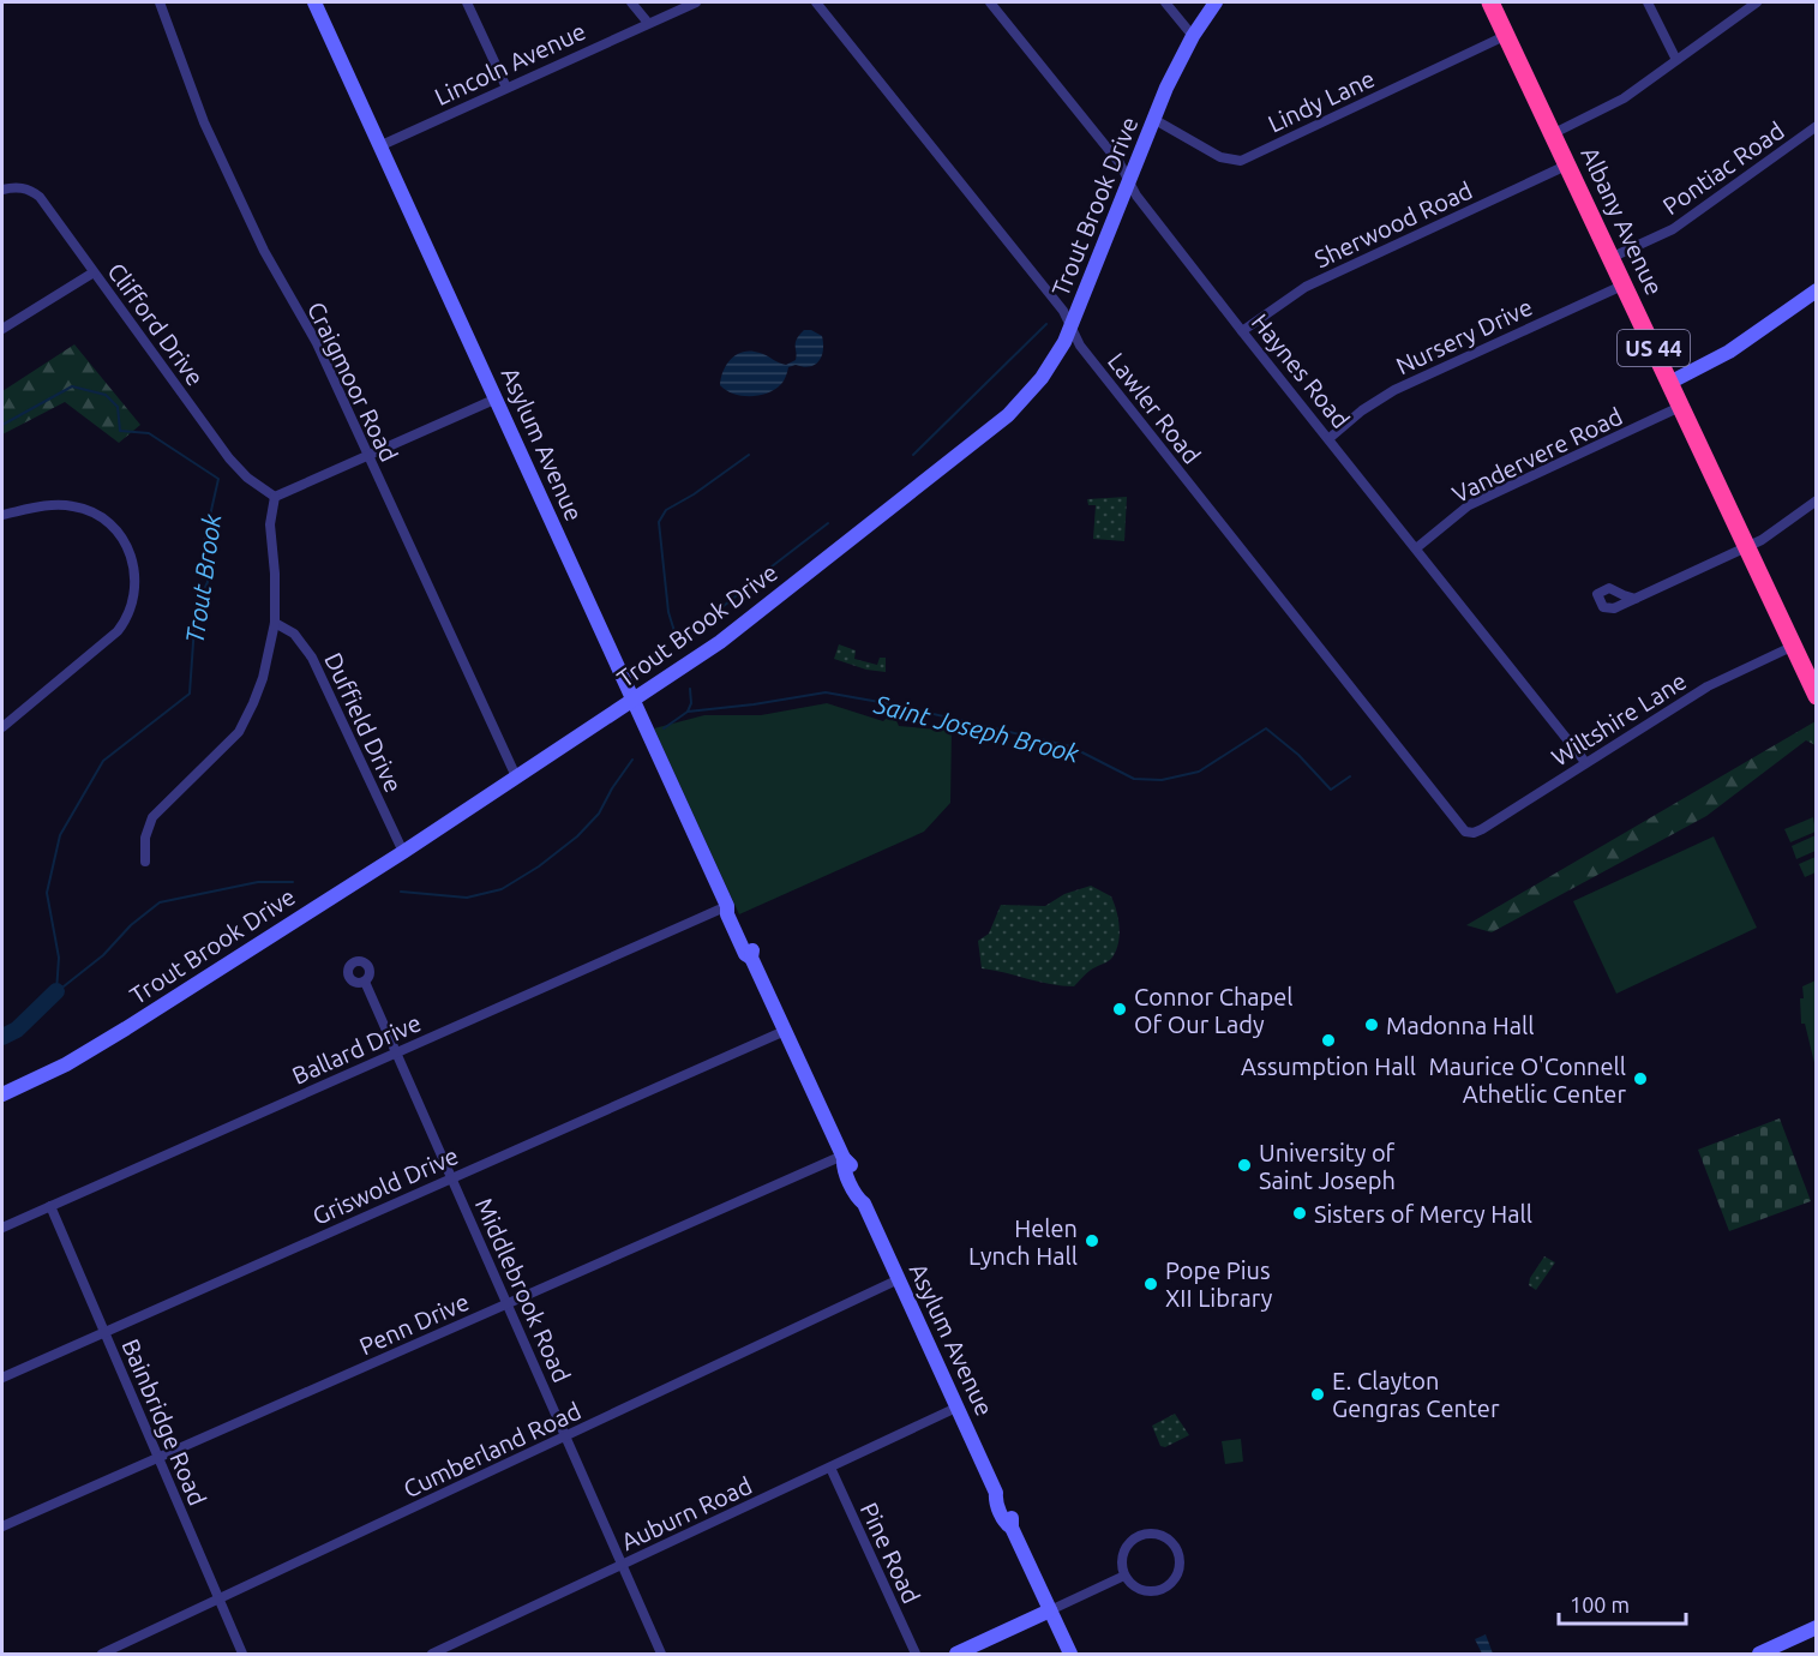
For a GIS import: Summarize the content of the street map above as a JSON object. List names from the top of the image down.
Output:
{
  "streets": {
    "highway": ["Albany Avenue", "US 44"],
    "main road": ["Trout Brook Drive", "Asylum Avenue"],
    "street": [
      "Lincoln Avenue",
      "Lindy Lane",
      "Pontiac Road",
      "Sherwood Road",
      "Clifford Drive",
      "Nursery Drive",
      "Haynes Road",
      "Craigmoor Road",
      "Lawler Road",
      "Vandervere Road",
      "Wiltshire Lane",
      "Duffield Drive",
      "Ballard Drive",
      "Griswold Drive",
      "Middlebrook Road",
      "Penn Drive",
      "Bainbridge Road",
      "Cumberland Road",
      "Auburn Road",
      "Pine Road"
    ]
  },
  "crossings": [
    ["Lincoln Avenue", "Asylum Avenue"],
    ["Lindy Lane", "Trout Brook Drive"],
    ["Lindy Lane", "Albany Avenue"],
    ["Pontiac Road", "Albany Avenue"],
    ["Trout Brook Drive", "Haynes Road"],
    ["Trout Brook Drive", "Craigmoor Road"],
    ["Trout Brook Drive", "Lawler Road"],
    ["Trout Brook Drive", "Asylum Avenue"],
    ["Trout Brook Drive", "Duffield Drive"],
    ["Albany Avenue", "Sherwood Road"],
    ["Albany Avenue", "Nursery Drive"],
    ["Albany Avenue", "Vandervere Road"],
    ["Albany Avenue", "Wiltshire Lane"],
    ["Sherwood Road", "Haynes Road"],
    ["Nursery Drive", "Haynes Road"],
    ["Haynes Road", "Vandervere Road"],
    ["Haynes Road", "Wiltshire Lane"],
    ["Lawler Road", "Wiltshire Lane"],
    ["Asylum Avenue", "Ballard Drive"],
    ["Asylum Avenue", "Griswold Drive"],
    ["Asylum Avenue", "Penn Drive"],
    ["Asylum Avenue", "Cumberland Road"],
    ["Asylum Avenue", "Auburn Road"],
    ["Ballard Drive", "Middlebrook Road"],
    ["Ballard Drive", "Bainbridge Road"],
    ["Griswold Drive", "Middlebrook Road"],
    ["Griswold Drive", "Bainbridge Road"],
    ["Middlebrook Road", "Penn Drive"],
    ["Middlebrook Road", "Cumberland Road"],
    ["Middlebrook Road", "Auburn Road"],
    ["Penn Drive", "Bainbridge Road"],
    ["Bainbridge Road", "Cumberland Road"],
    ["Auburn Road", "Pine Road"]
  ],
  "water": ["Trout Brook", "Saint Joseph Brook"],
  "places": [
    "Connor Chapel Of Our Lady",
    "Madonna Hall",
    "Assumption Hall",
    "Maurice O'Connell Athetlic Center",
    "University of Saint Joseph",
    "Sisters of Mercy Hall",
    "Helen Lynch Hall",
    "Pope Pius XII Library",
    "E. Clayton Gengras Center"
  ],
  "scale_bar": "100 m"
}
